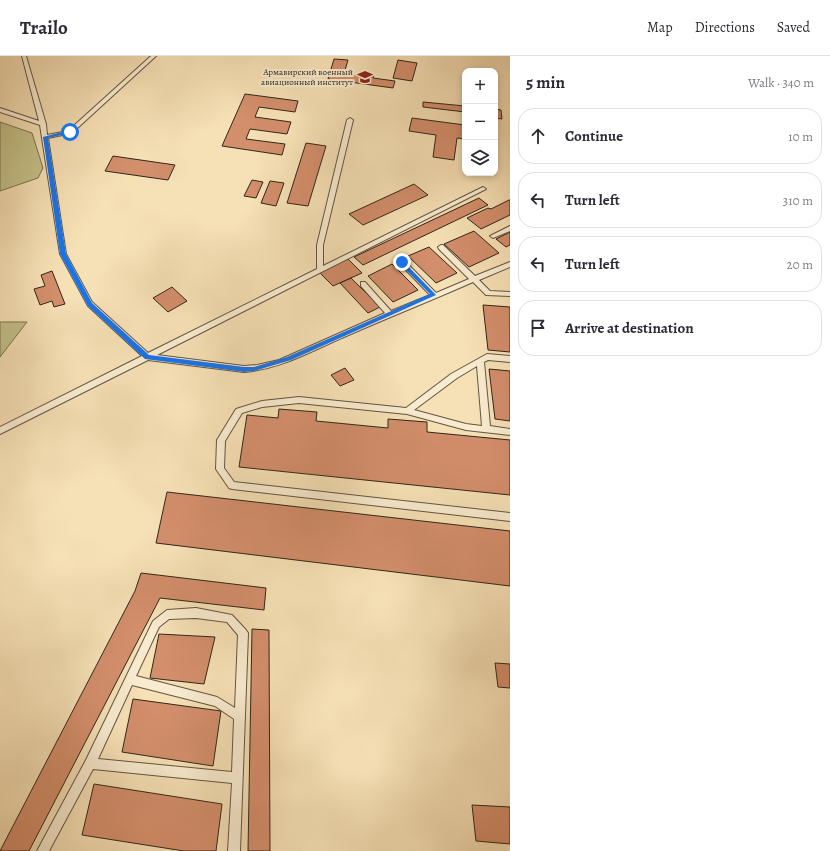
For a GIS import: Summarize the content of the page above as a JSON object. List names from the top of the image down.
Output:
{
  "places": {
    "school or university": ["Армавирский военный авиационный институт"]
  },
  "page": {
    "header": "Trailo",
    "nav": ["Map", "Directions", "Saved"],
    "heading": ["5 min", "Walk · 340 m"],
    "map_buttons": ["+", "−"],
    "list": [
      ["Continue", "10 m"],
      ["Turn left", "310 m"],
      ["Turn left", "20 m"],
      "Arrive at destination"
    ]
  }
}
